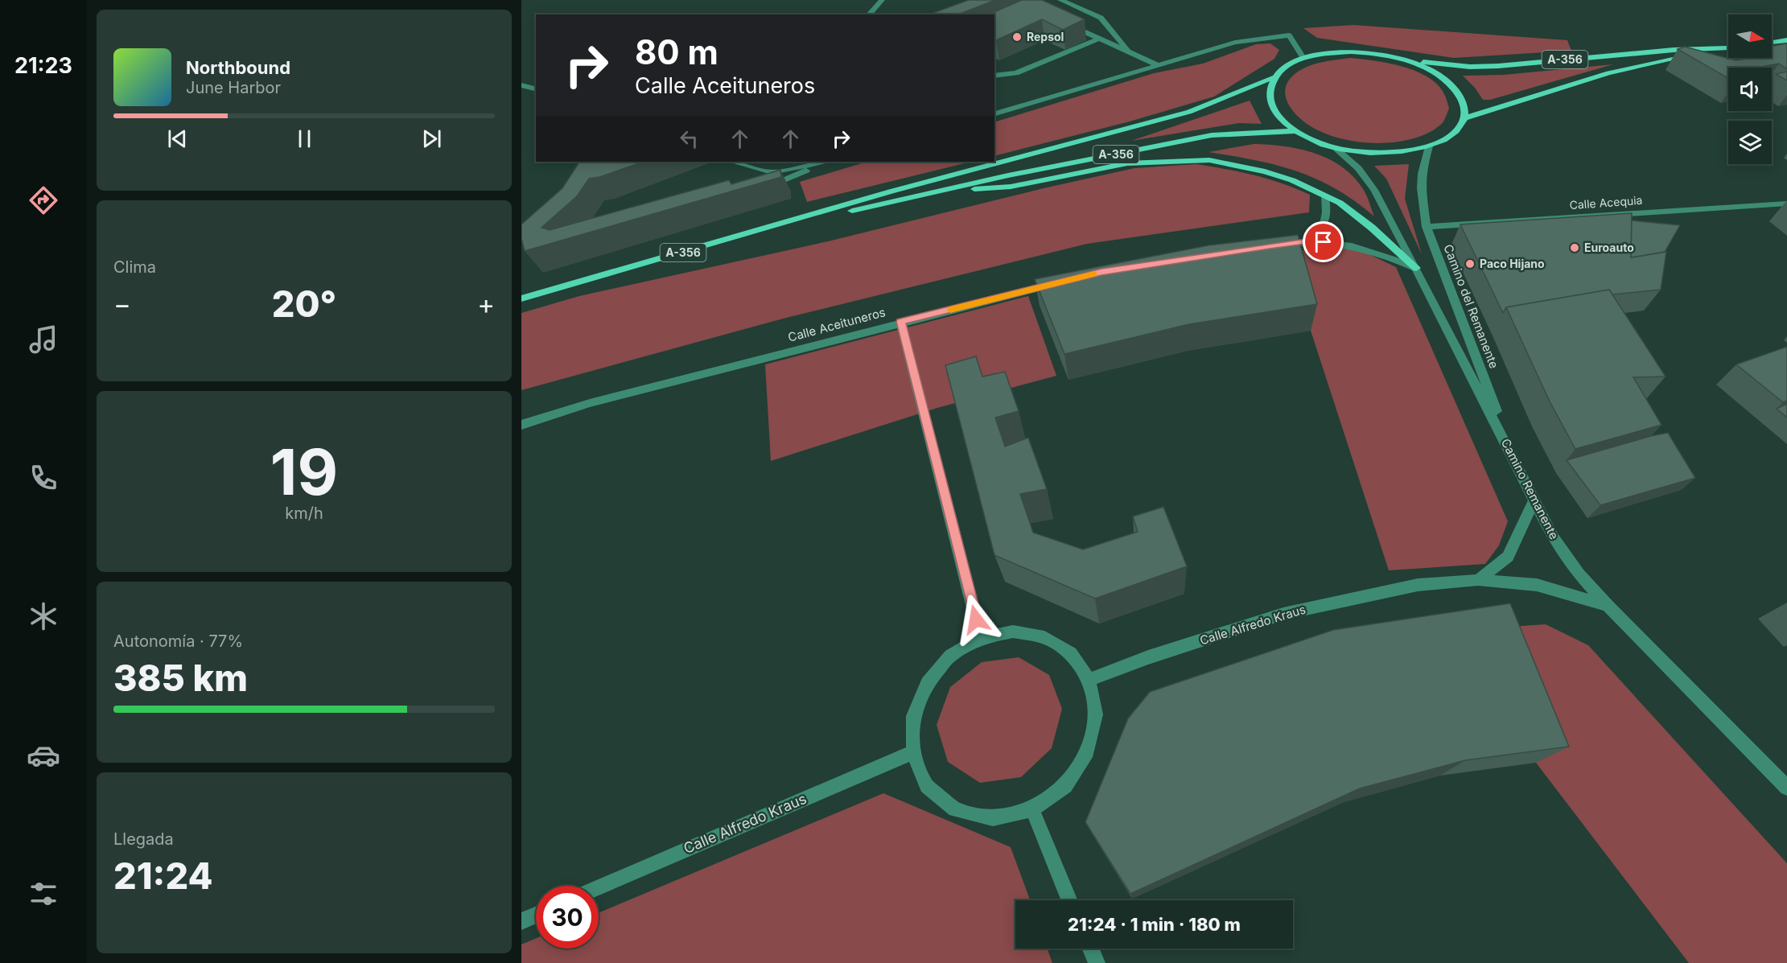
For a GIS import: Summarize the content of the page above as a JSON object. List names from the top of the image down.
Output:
{
  "streets": {
    "main road": ["A-356"],
    "street": [
      "Calle Acequia",
      "Camino del Remanente",
      "Calle Aceituneros",
      "Camino Remanente",
      "Calle Alfredo Kraus"
    ]
  },
  "crossings": [
    ["A-356", "Camino del Remanente"],
    ["A-356", "Camino Remanente"],
    ["Calle Acequia", "Camino del Remanente"],
    ["Camino del Remanente", "Camino Remanente"],
    ["Camino Remanente", "Calle Alfredo Kraus"]
  ],
  "places": ["Repsol", "Euroauto", "Paco Hijano"],
  "north": "right",
  "page": {
    "tabs": "21:23",
    "turn": ["80 m", "Calle Aceituneros"],
    "song": ["Northbound", "June Harbor"],
    "tile": [
      "Clima",
      ["19", "km/h"],
      ["Autonomía · 77%", "385 km"],
      ["Llegada", "21:24"]
    ],
    "heat": ["−", "20°", "+"],
    "limit": "30",
    "trip": "21:24 · 1 min · 180 m"
  }
}
